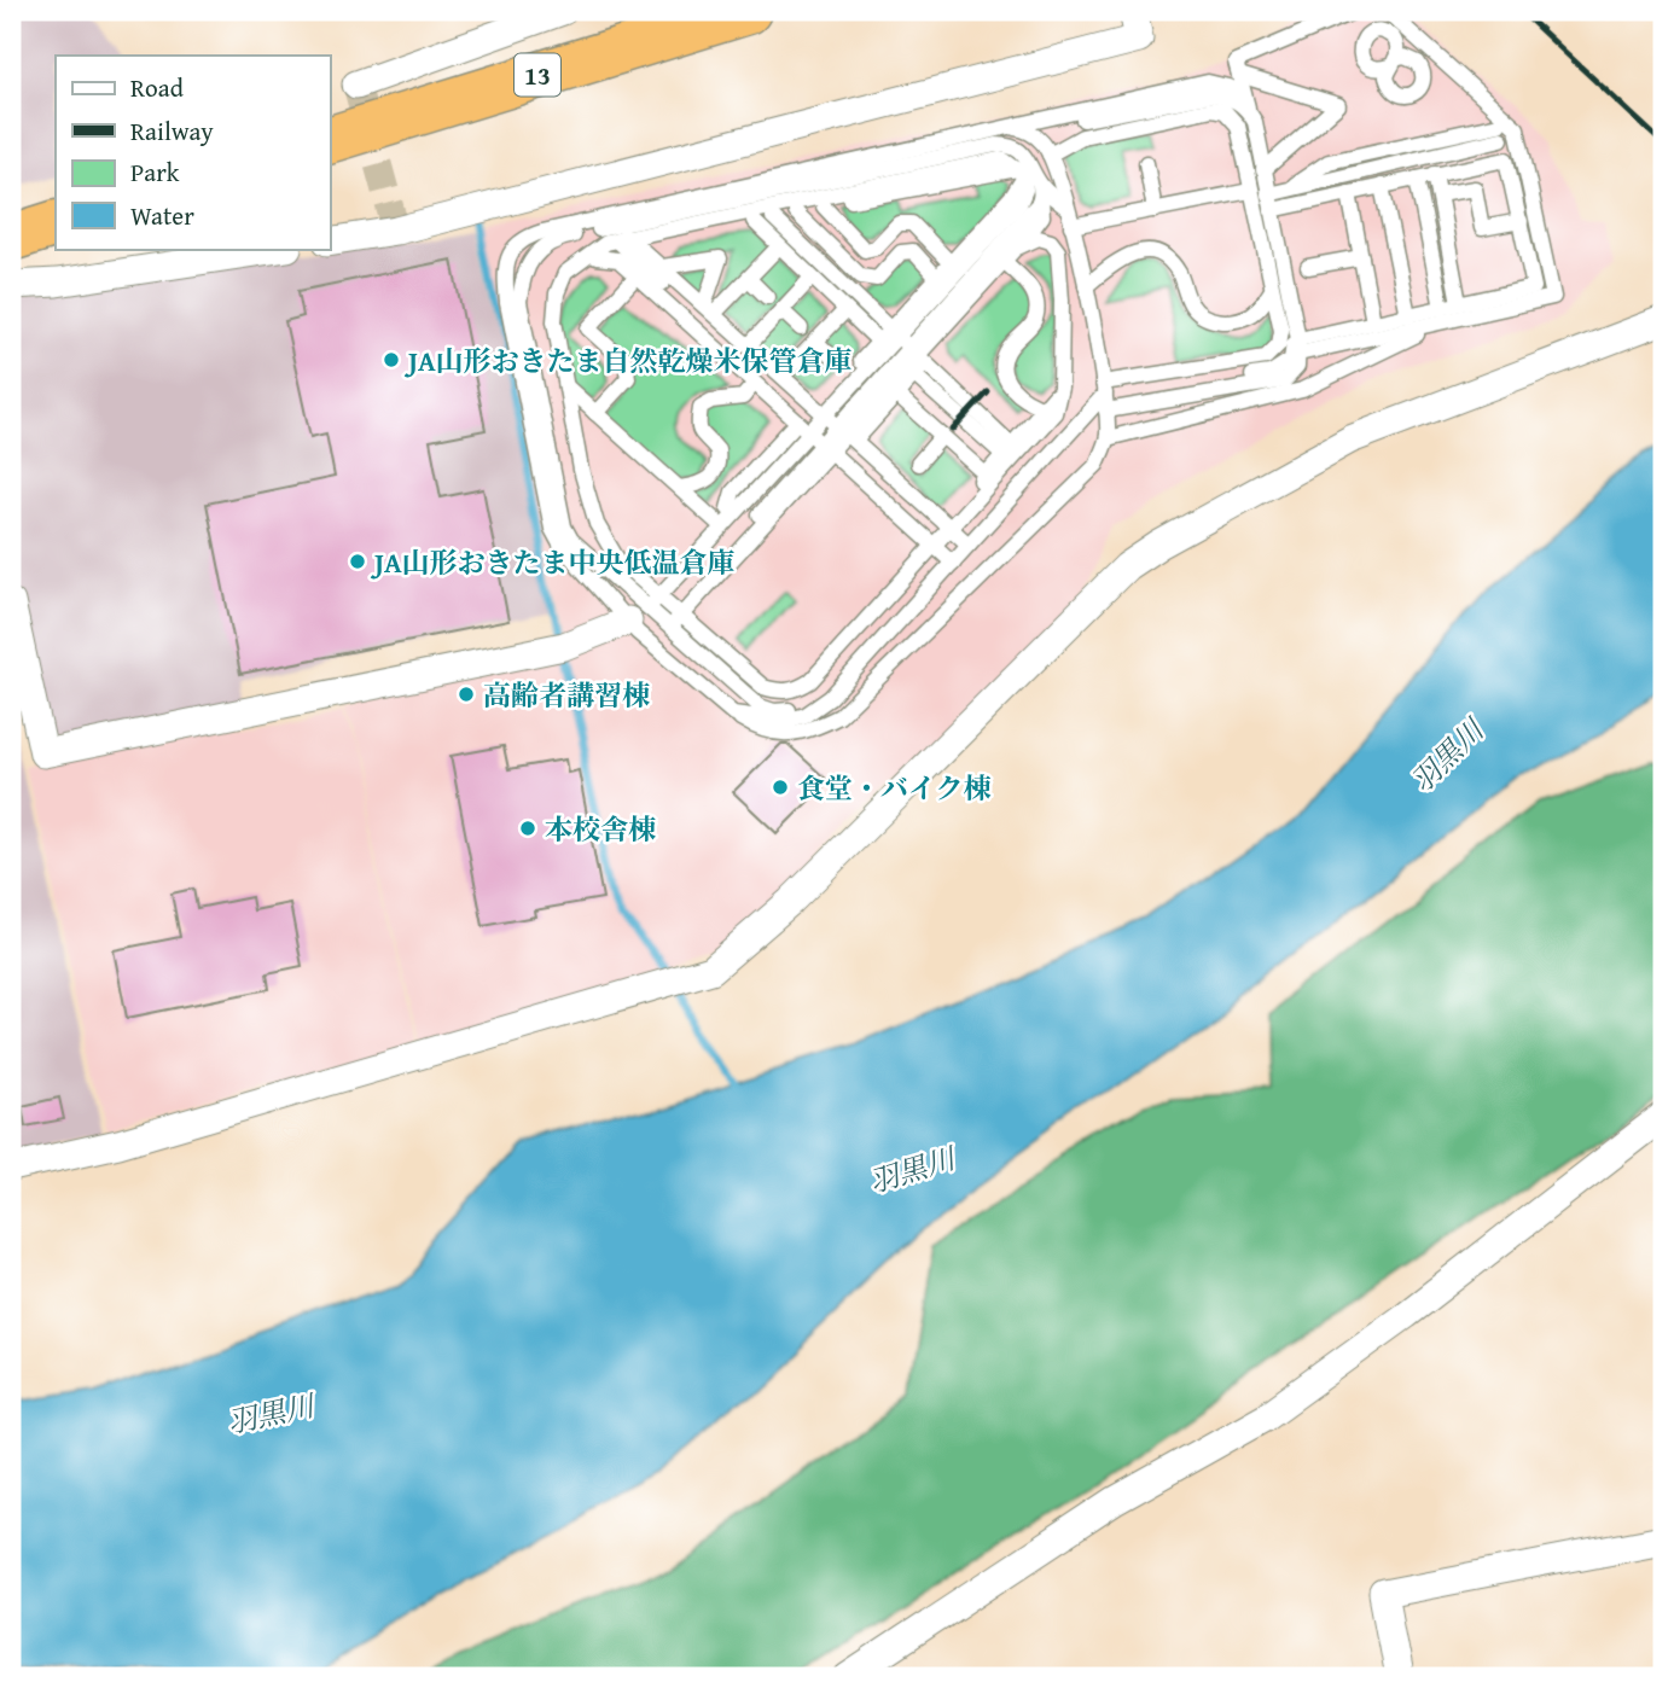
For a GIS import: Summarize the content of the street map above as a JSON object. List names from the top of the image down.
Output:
{
  "streets": {
    "highway": ["13"]
  },
  "water": ["羽黒川"],
  "places": [
    "JA山形おきたま自然乾燥米保管倉庫",
    "JA山形おきたま中央低温倉庫",
    "高齢者講習棟",
    "食堂・バイク棟",
    "本校舎棟"
  ],
  "legend": [
    "Road",
    "Railway",
    "Park",
    "Water"
  ]
}
